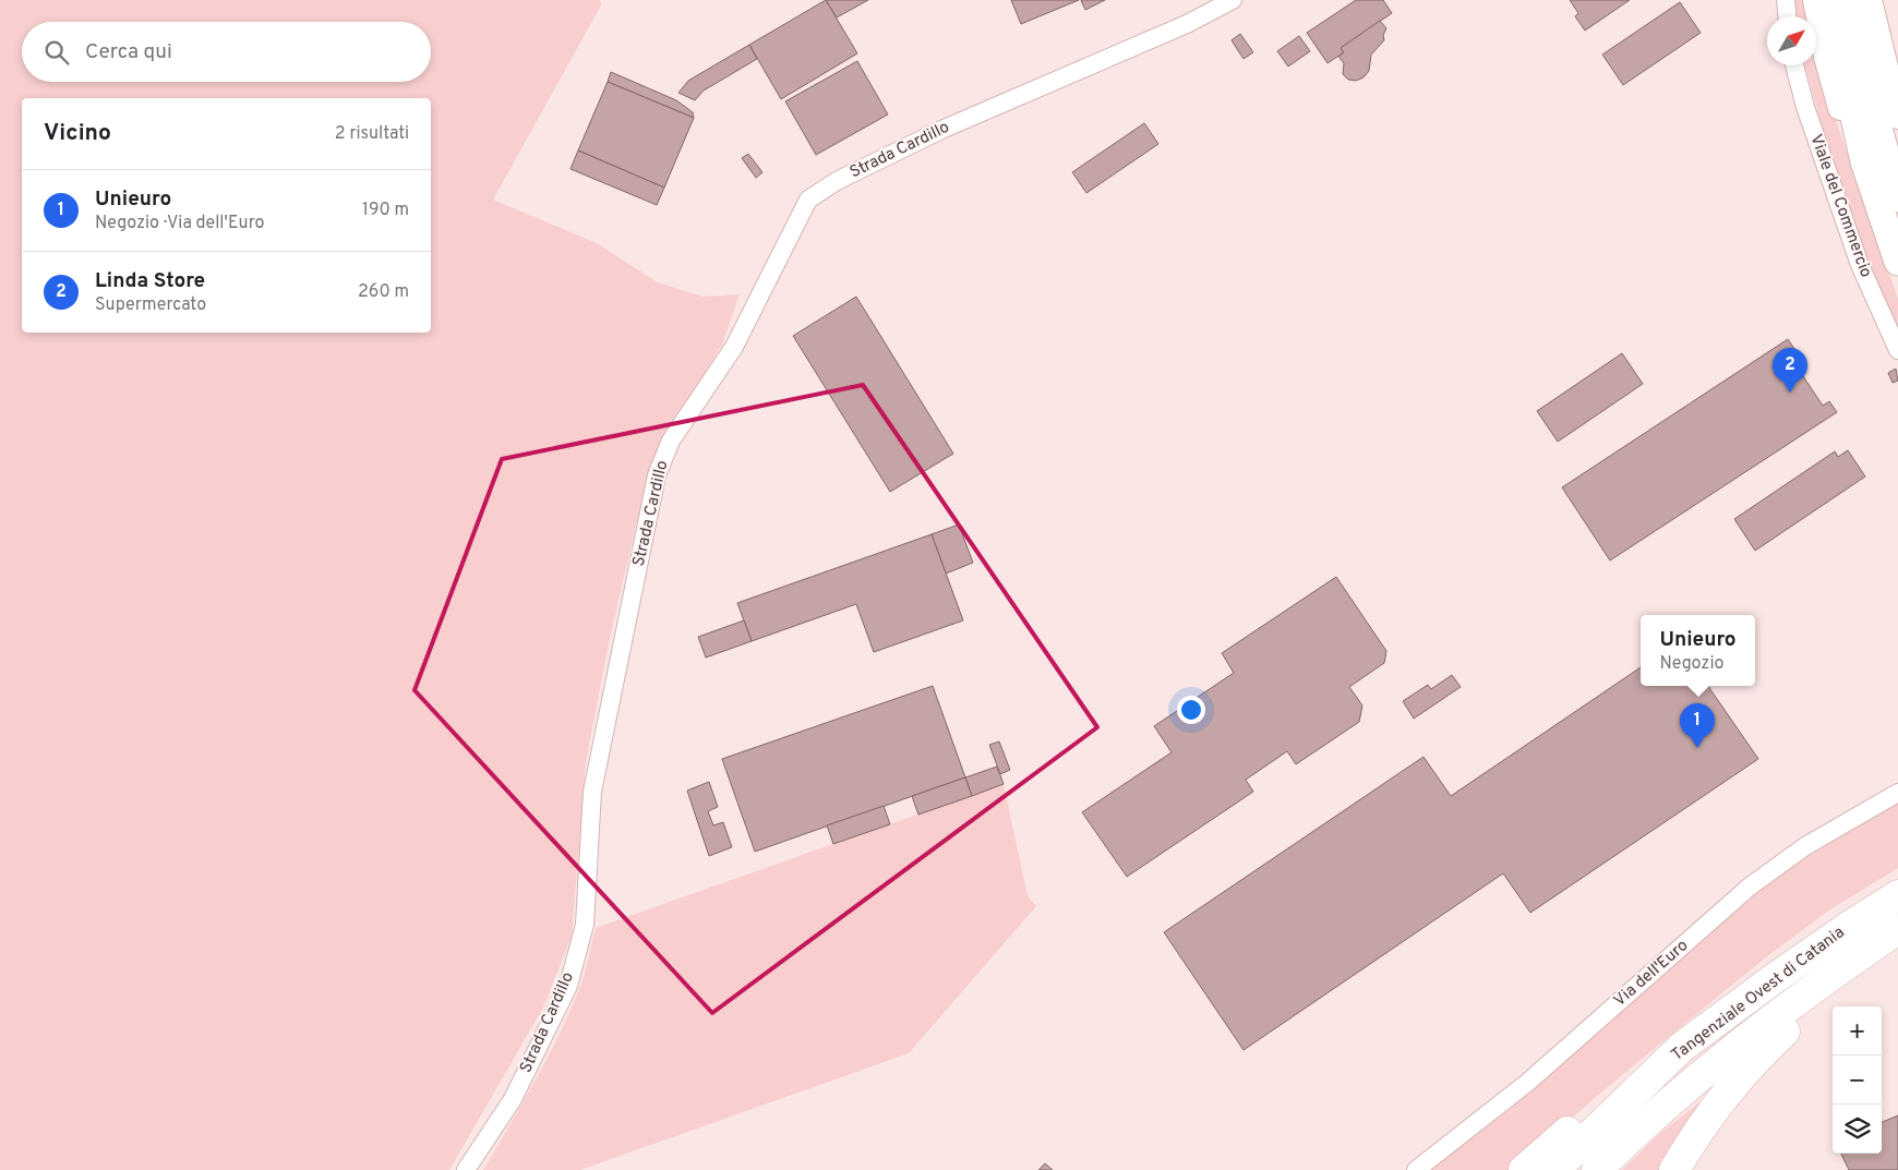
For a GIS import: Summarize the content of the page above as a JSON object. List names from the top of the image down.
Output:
{
  "streets": {
    "highway": ["Tangenziale Ovest di Catania"],
    "street": ["Strada Cardillo", "Viale del Commercio", "Via dell'Euro"]
  },
  "north": "top right",
  "page": {
    "search": "Cerca qui",
    "heading": ["Vicino", "2 risultati"],
    "list": [
      {
        "mark": "1",
        "name": "Unieuro",
        "note": "Negozio · Via dell'Euro",
        "value": "190 m"
      },
      {
        "mark": "2",
        "name": "Linda Store",
        "note": "Supermercato",
        "value": "260 m"
      }
    ],
    "pins": ["2", "1"],
    "popup": ["Unieuro", "Negozio"],
    "map_buttons": ["+", "−"]
  }
}
